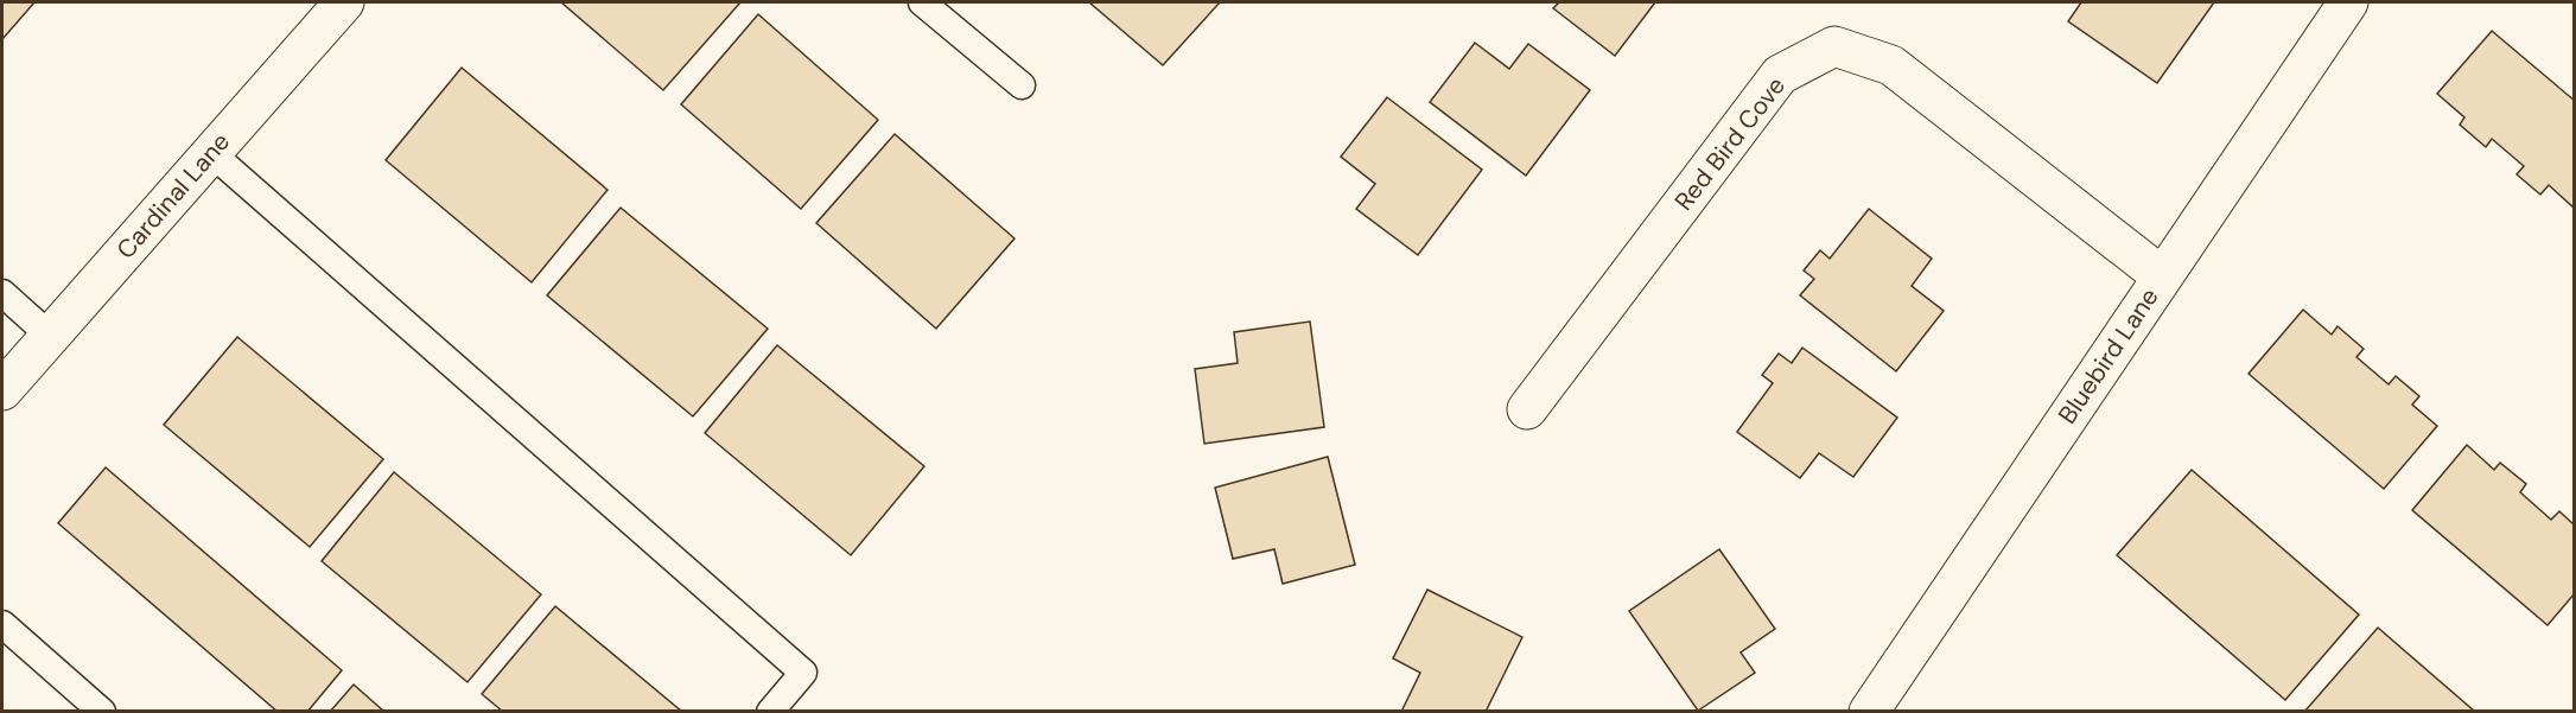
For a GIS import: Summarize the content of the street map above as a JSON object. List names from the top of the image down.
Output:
{
  "streets": {
    "street": ["Red Bird Cove", "Cardinal Lane", "Bluebird Lane"]
  },
  "crossings": [
    ["Red Bird Cove", "Bluebird Lane"]
  ]
}
